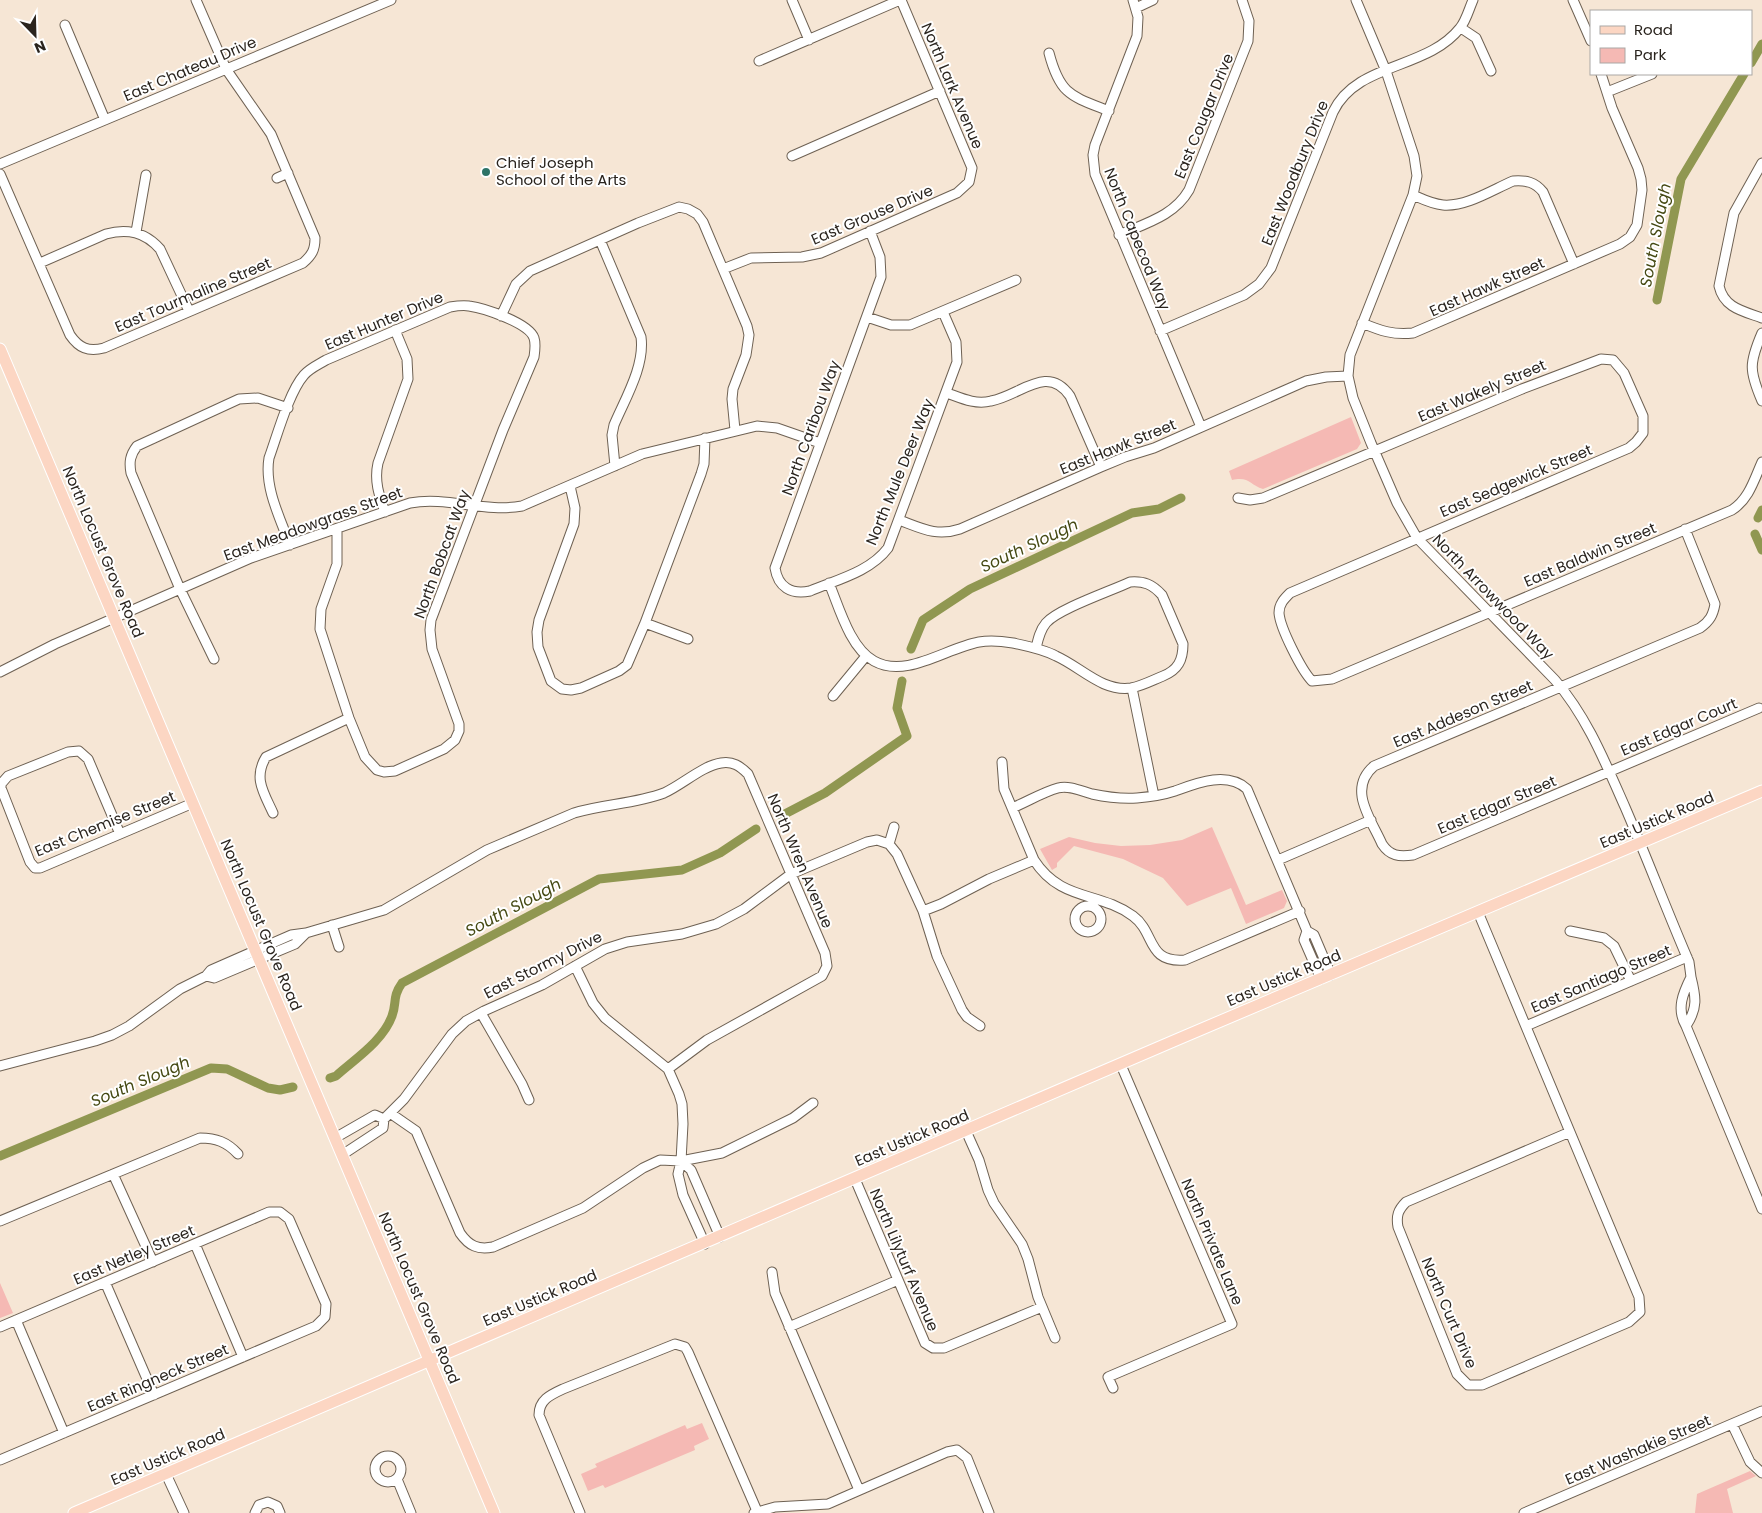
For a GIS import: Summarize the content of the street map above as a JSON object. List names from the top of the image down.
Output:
{
  "streets": {
    "main road": ["North Locust Grove Road", "East Ustick Road"],
    "street": [
      "East Chateau Drive",
      "North Lark Avenue",
      "East Cougar Drive",
      "East Woodbury Drive",
      "East Grouse Drive",
      "North Capecod Way",
      "East Hawk Street",
      "East Tourmaline Street",
      "East Hunter Drive",
      "East Wakely Street",
      "North Caribou Way",
      "North Mule Deer Way",
      "East Sedgewick Street",
      "East Meadowgrass Street",
      "North Bobcat Way",
      "East Baldwin Street",
      "North Arrowwood Way",
      "East Addeson Street",
      "East Edgar Court",
      "East Edgar Street",
      "East Chemise Street",
      "North Wren Avenue",
      "East Stormy Drive",
      "East Santiago Street",
      "North Private Lane",
      "East Netley Street",
      "North Lilyturf Avenue",
      "North Curt Drive",
      "East Ringneck Street",
      "East Washakie Street"
    ]
  },
  "crossings": [
    ["North Lark Avenue", "East Grouse Drive"],
    ["East Cougar Drive", "North Capecod Way"],
    ["East Woodbury Drive", "North Capecod Way"],
    ["East Woodbury Drive", "North Arrowwood Way"],
    ["East Grouse Drive", "North Caribou Way"],
    ["North Capecod Way", "East Hawk Street"],
    ["East Hawk Street", "North Mule Deer Way"],
    ["East Hawk Street", "North Arrowwood Way"],
    ["East Hunter Drive", "East Meadowgrass Street"],
    ["East Hunter Drive", "North Bobcat Way"],
    ["East Wakely Street", "East Sedgewick Street"],
    ["East Wakely Street", "North Arrowwood Way"],
    ["North Caribou Way", "North Mule Deer Way"],
    ["North Caribou Way", "East Meadowgrass Street"],
    ["East Sedgewick Street", "East Baldwin Street"],
    ["East Sedgewick Street", "North Arrowwood Way"],
    ["East Meadowgrass Street", "North Locust Grove Road"],
    ["East Meadowgrass Street", "North Bobcat Way"],
    ["North Locust Grove Road", "East Ustick Road"],
    ["North Locust Grove Road", "East Chemise Street"],
    ["North Locust Grove Road", "East Stormy Drive"],
    ["East Baldwin Street", "North Arrowwood Way"],
    ["East Baldwin Street", "East Addeson Street"],
    ["North Arrowwood Way", "East Addeson Street"],
    ["North Arrowwood Way", "East Edgar Court"],
    ["North Arrowwood Way", "East Edgar Street"],
    ["North Arrowwood Way", "East Ustick Road"],
    ["North Arrowwood Way", "East Santiago Street"],
    ["East Addeson Street", "East Edgar Street"],
    ["East Edgar Court", "East Edgar Street"],
    ["East Ustick Road", "North Private Lane"],
    ["East Ustick Road", "North Lilyturf Avenue"],
    ["East Ustick Road", "North Curt Drive"],
    ["North Wren Avenue", "East Stormy Drive"],
    ["East Santiago Street", "North Curt Drive"],
    ["East Netley Street", "East Ringneck Street"]
  ],
  "water": ["South Slough"],
  "places": ["Chief Joseph School of the Arts"],
  "legend": ["Road", "Park"],
  "north": "bottom right"
}
